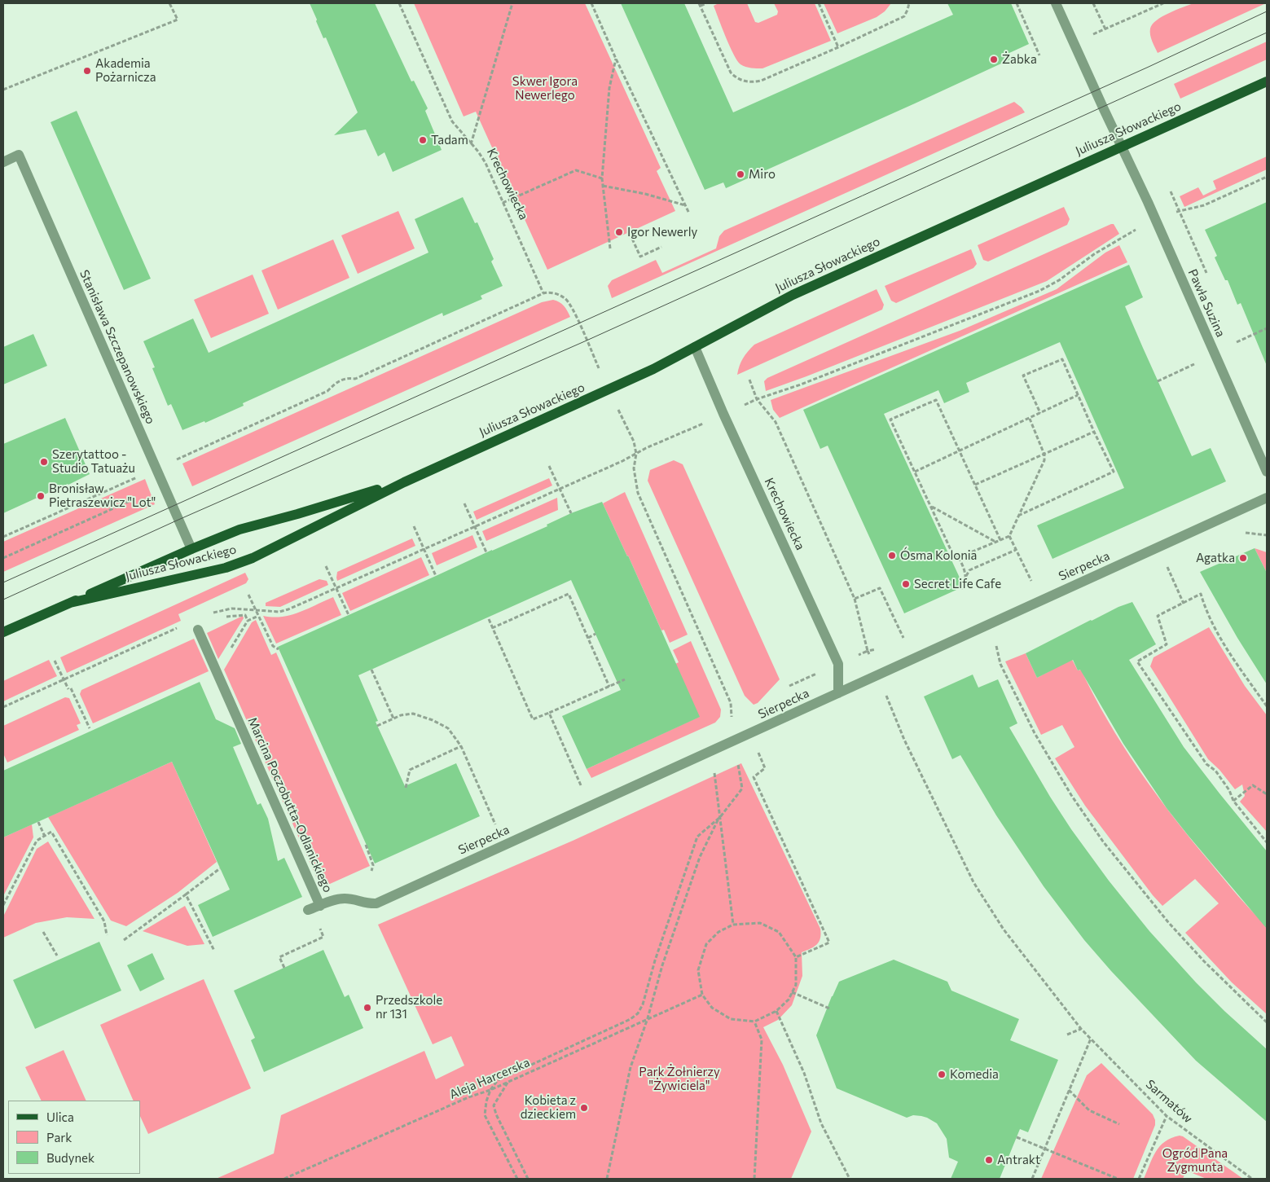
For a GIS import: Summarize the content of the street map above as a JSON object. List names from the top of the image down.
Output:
{
  "streets": {
    "main road": ["Juliusza Słowackiego"],
    "street": [
      "Krechowiecka",
      "Pawła Suzina",
      "Stanisława Szczepanowskiego",
      "Sierpecka",
      "Marcina Poczobutta-Odlanickiego"
    ],
    "path": ["Aleja Harcerska", "Sarmatów"]
  },
  "crossings": [
    ["Juliusza Słowackiego", "Krechowiecka"],
    ["Juliusza Słowackiego", "Pawła Suzina"],
    ["Juliusza Słowackiego", "Stanisława Szczepanowskiego"],
    ["Krechowiecka", "Sierpecka"],
    ["Sierpecka", "Marcina Poczobutta-Odlanickiego"],
    ["Sierpecka", "Sarmatów"]
  ],
  "parks": ["Skwer Igora Newerlego", "Park Żołnierzy \"Żywiciela\"", "Ogród Pana Zygmunta"],
  "places": [
    "Żabka",
    "Akademia Pożarnicza",
    "Tadam",
    "Miro",
    "Igor Newerly",
    "Szerytattoo - Studio Tatuażu",
    "Bronisław Pietraszewicz \"Lot\"",
    "Ósma Kolonia",
    "Agatka",
    "Secret Life Cafe",
    "Przedszkole nr 131",
    "Komedia",
    "Kobieta z dzieckiem",
    "Antrakt"
  ],
  "legend": ["Ulica", "Park", "Budynek"]
}
